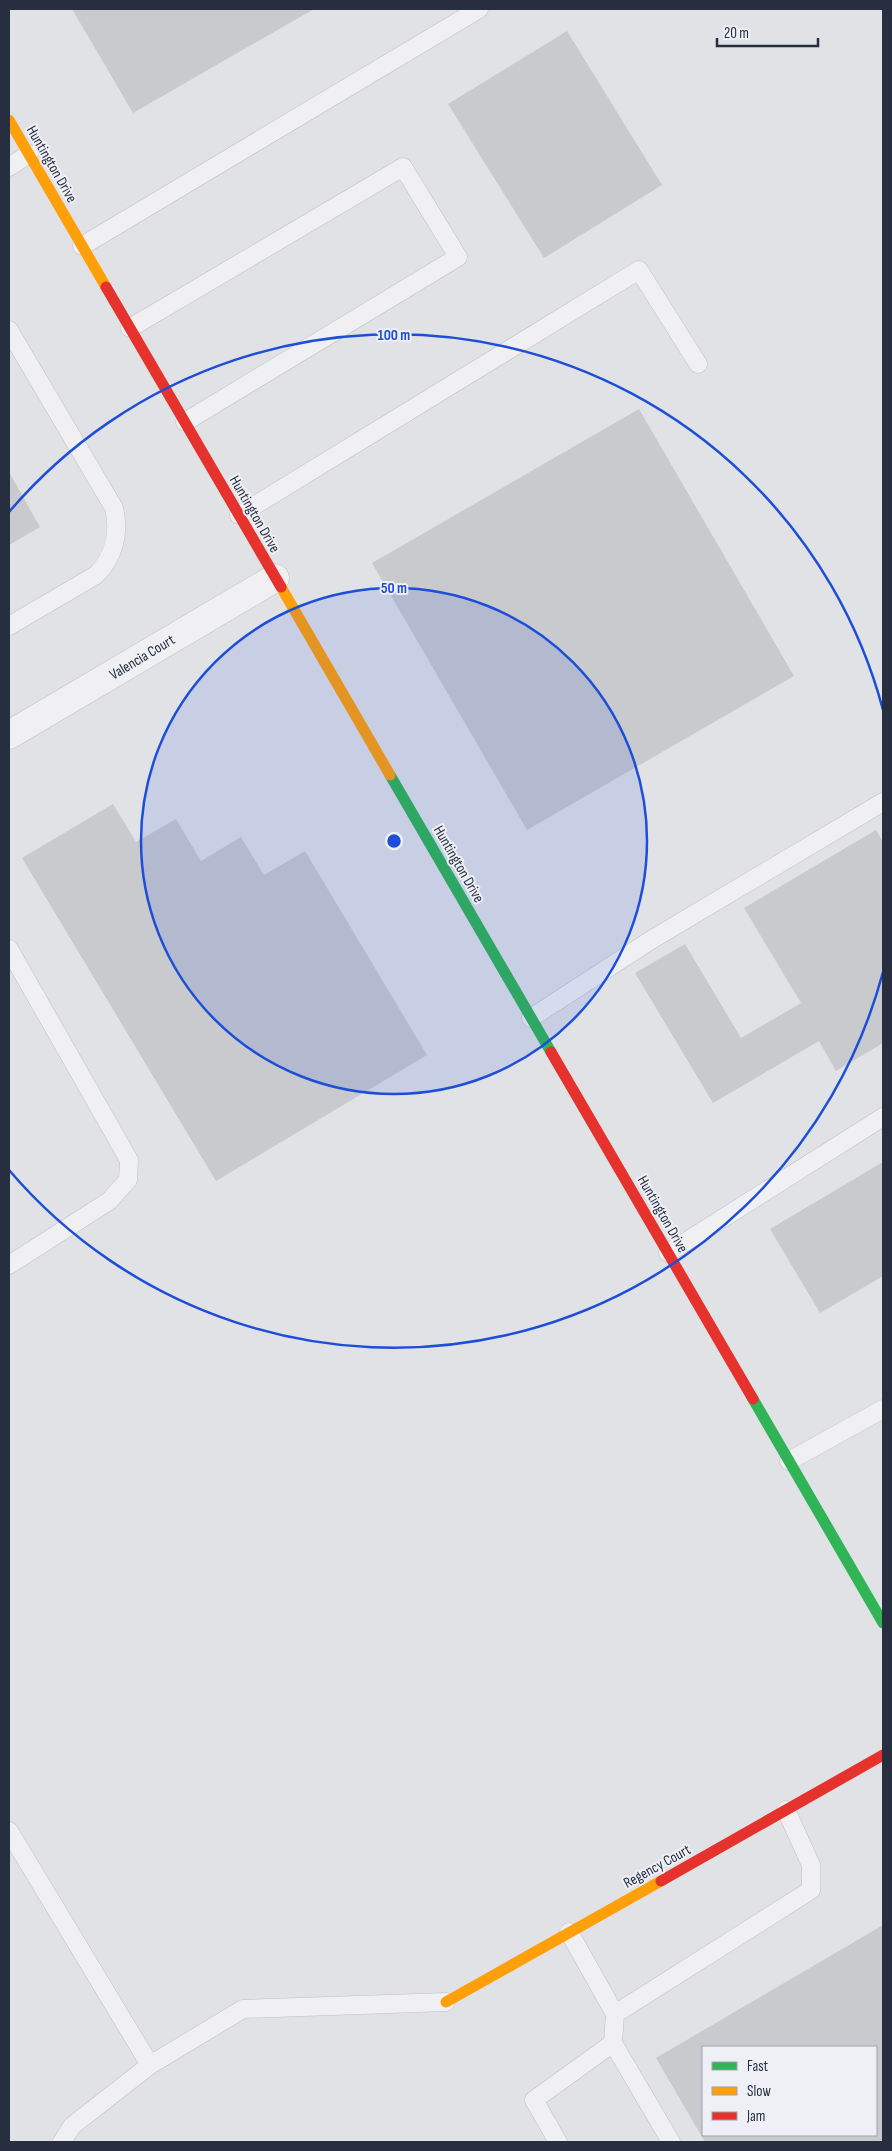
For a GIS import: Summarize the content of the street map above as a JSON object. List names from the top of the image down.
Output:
{
  "streets": {
    "street": ["Huntington Drive", "Valencia Court", "Regency Court"]
  },
  "crossings": [
    ["Huntington Drive", "Valencia Court"]
  ],
  "legend": ["Fast", "Slow", "Jam"],
  "scale_bar": "20 m",
  "rings": ["100 m", "50 m"]
}
